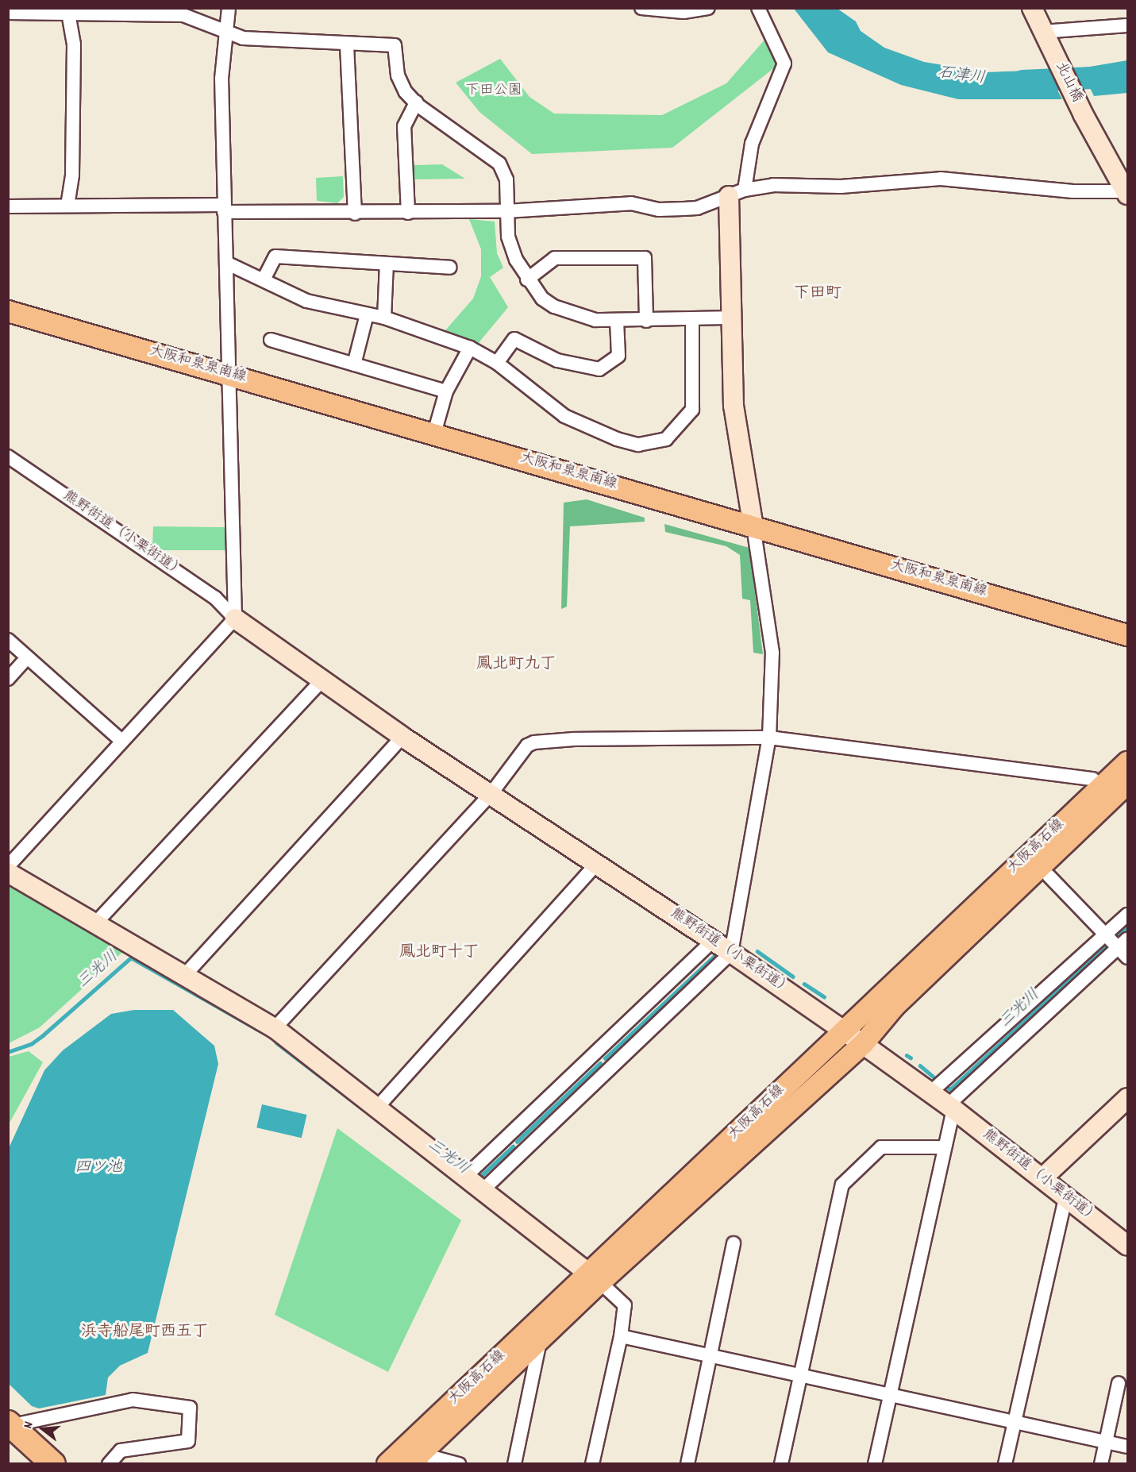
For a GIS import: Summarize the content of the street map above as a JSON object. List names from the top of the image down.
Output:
{
  "streets": {
    "main road": ["大阪和泉泉南線", "大阪高石線"],
    "street": ["北山橋", "熊野街道（小栗街道）"]
  },
  "crossings": [
    ["熊野街道（小栗街道）", "大阪高石線"]
  ],
  "districts": [
    "下田町",
    "鳳北町九丁",
    "鳳北町十丁",
    "浜寺船尾町西五丁"
  ],
  "water": ["石津川", "三光川", "四ツ池"],
  "parks": ["下田公園"],
  "north": "left"
}
